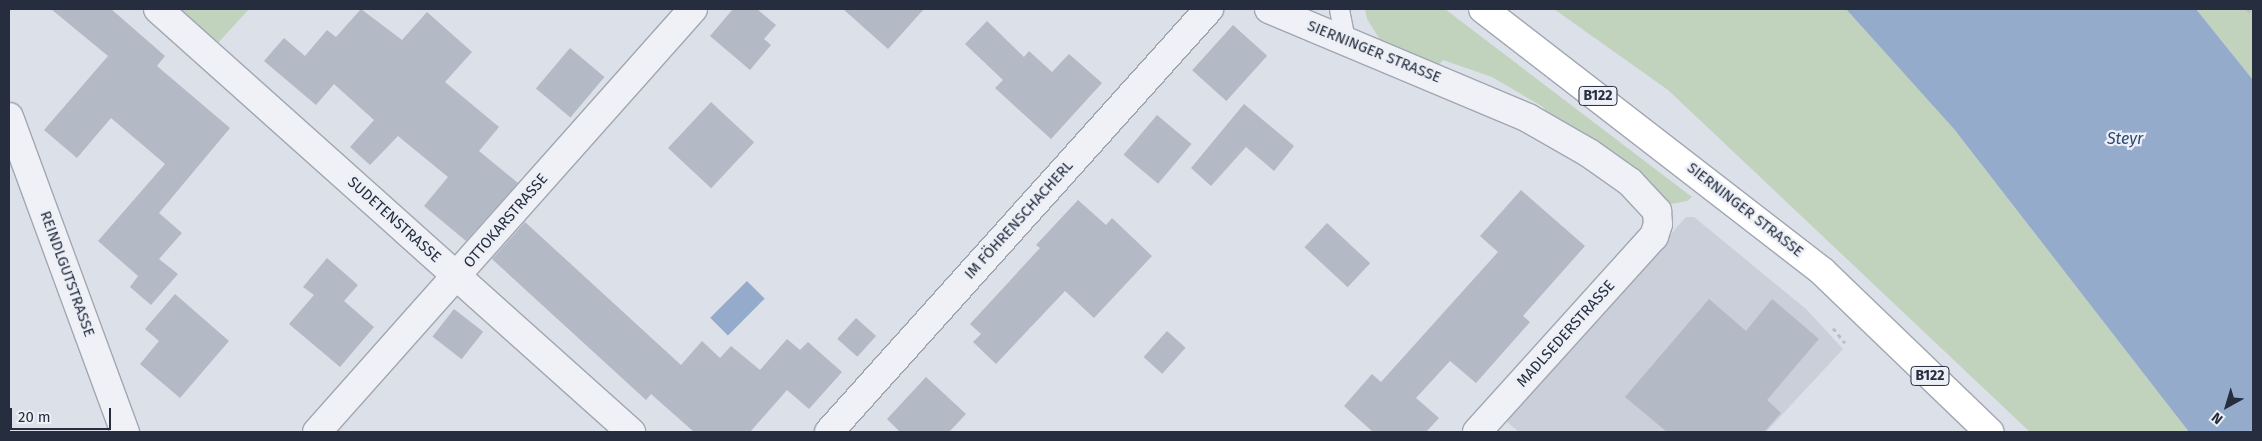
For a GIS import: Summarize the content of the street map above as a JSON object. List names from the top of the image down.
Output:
{
  "streets": {
    "main road": ["SIERNINGER STRASSE", "B122"],
    "street": [
      "SUDETENSTRASSE",
      "IM FÖHRENSCHACHERL",
      "OTTOKARSTRASSE",
      "REINDLGUTSTRASSE",
      "MADLSEDERSTRASSE"
    ]
  },
  "crossings": [
    ["SIERNINGER STRASSE", "MADLSEDERSTRASSE"],
    ["SUDETENSTRASSE", "OTTOKARSTRASSE"]
  ],
  "water": ["Steyr"],
  "scale_bar": "20 m",
  "north": "bottom left"
}
